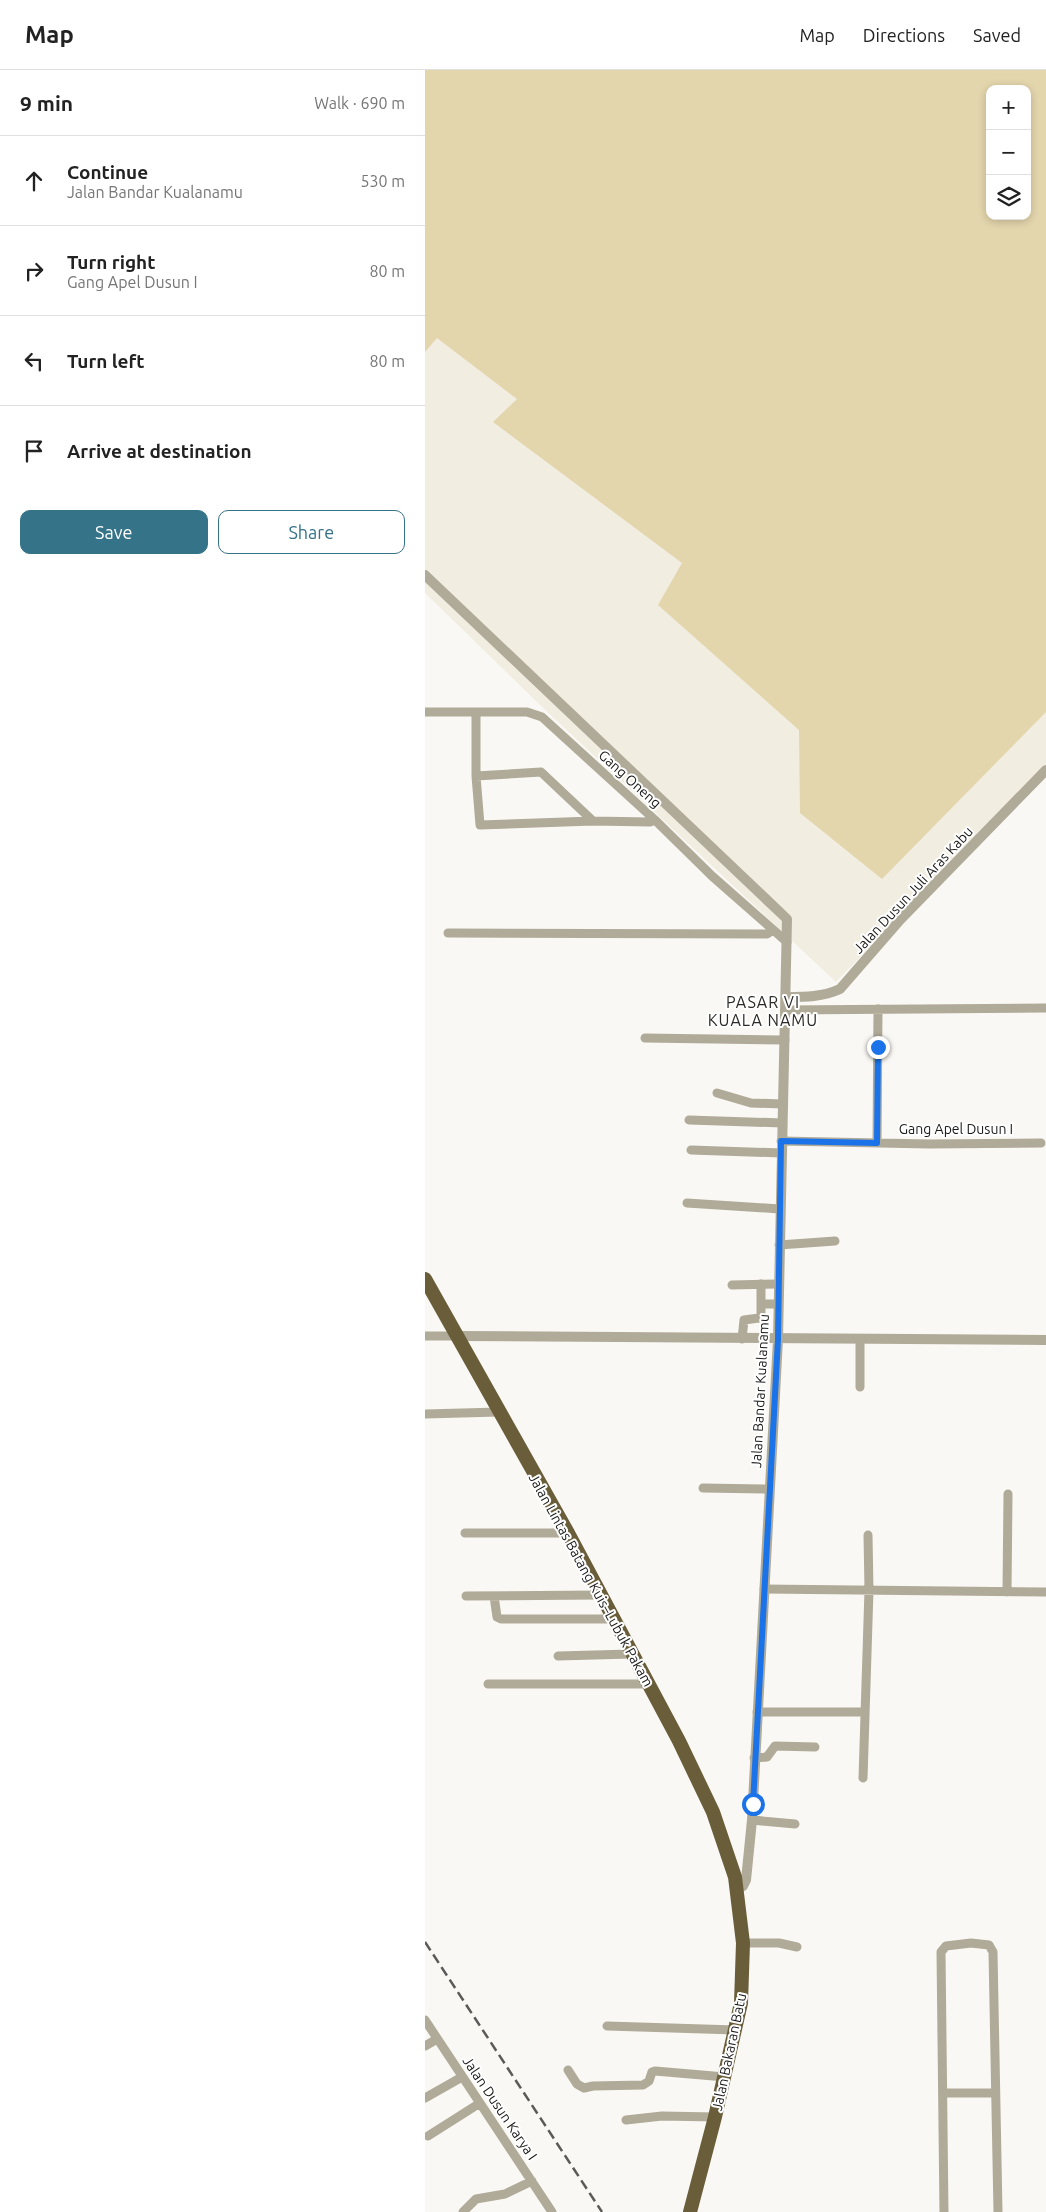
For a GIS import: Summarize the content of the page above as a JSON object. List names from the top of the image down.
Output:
{
  "streets": {
    "highway": ["Jalan Lintas Batang Kuis–Lubuk Pakam", "Jalan Bakaran Batu"],
    "street": [
      "Gang Oneng",
      "Jalan Dusun Juli Aras Kabu",
      "Gang Apel Dusun I",
      "Jalan Bandar Kualanamu",
      "Jalan Dusun Karya I"
    ]
  },
  "crossings": [
    ["Gang Oneng", "Jalan Bandar Kualanamu"],
    ["Jalan Dusun Juli Aras Kabu", "Jalan Bandar Kualanamu"],
    ["Gang Apel Dusun I", "Jalan Bandar Kualanamu"],
    ["Jalan Bandar Kualanamu", "Jalan Lintas Batang Kuis–Lubuk Pakam"],
    ["Jalan Bandar Kualanamu", "Jalan Bakaran Batu"],
    ["Jalan Lintas Batang Kuis–Lubuk Pakam", "Jalan Bakaran Batu"]
  ],
  "districts": ["PASAR VI KUALA NAMU"],
  "page": {
    "header": "Map",
    "nav": ["Map", "Directions", "Saved"],
    "heading": ["9 min", "Walk · 690 m"],
    "map_buttons": ["+", "−"],
    "list": [
      ["Continue", "Jalan Bandar Kualanamu", "530 m"],
      ["Turn right", "Gang Apel Dusun I", "80 m"],
      ["Turn left", "80 m"],
      "Arrive at destination"
    ],
    "buttons": ["Save", "Share"]
  }
}
